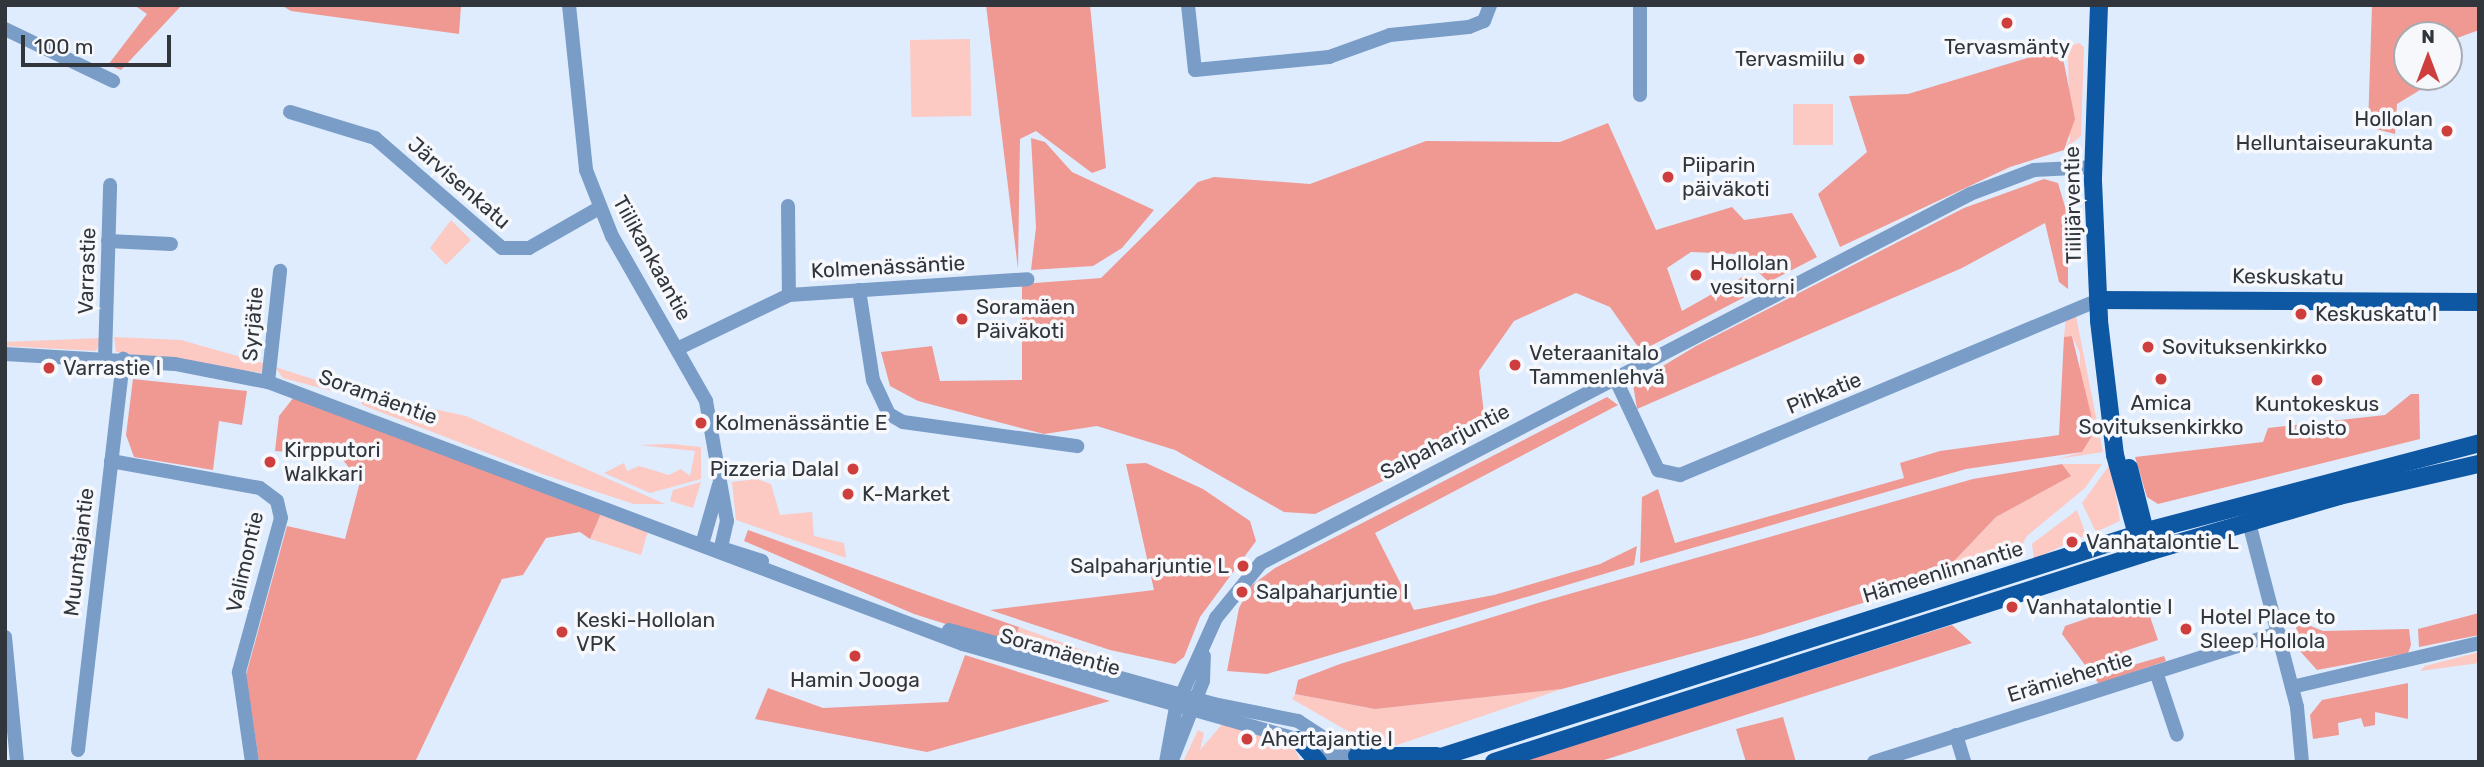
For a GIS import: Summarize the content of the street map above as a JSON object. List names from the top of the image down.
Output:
{
  "streets": {
    "main road": ["Tiilijärventie", "Keskuskatu", "Hämeenlinnantie"],
    "street": [
      "Järvisenkatu",
      "Tiilikankaantie",
      "Kolmenässäntie",
      "Varrastie",
      "Syrjätie",
      "Pihkatie",
      "Soramäentie",
      "Salpaharjuntie",
      "Muuntajantie",
      "Valimontie",
      "Erämiehentie"
    ]
  },
  "crossings": [
    ["Järvisenkatu", "Tiilikankaantie"],
    ["Tiilijärventie", "Keskuskatu"],
    ["Tiilijärventie", "Pihkatie"],
    ["Tiilijärventie", "Salpaharjuntie"],
    ["Tiilijärventie", "Hämeenlinnantie"],
    ["Tiilikankaantie", "Kolmenässäntie"],
    ["Tiilikankaantie", "Soramäentie"],
    ["Varrastie", "Soramäentie"],
    ["Keskuskatu", "Pihkatie"],
    ["Syrjätie", "Soramäentie"],
    ["Pihkatie", "Salpaharjuntie"],
    ["Soramäentie", "Salpaharjuntie"],
    ["Soramäentie", "Muuntajantie"],
    ["Muuntajantie", "Valimontie"]
  ],
  "places": [
    "Tervasmänty",
    "Tervasmiilu",
    "Hollolan Helluntaiseurakunta",
    "Piiparin päiväkoti",
    "Hollolan vesitorni",
    "Keskuskatu I",
    "Soramäen Päiväkoti",
    "Sovituksenkirkko",
    "Veteraanitalo Tammenlehvä",
    "Varrastie I",
    "Amica Sovituksenkirkko",
    "Kuntokeskus Loisto",
    "Kolmenässäntie E",
    "Kirpputori Walkkari",
    "Pizzeria Dalal",
    "K-Market",
    "Vanhatalontie L",
    "Salpaharjuntie L",
    "Salpaharjuntie I",
    "Vanhatalontie I",
    "Hotel Place to Sleep Hollola",
    "Keski-Hollolan VPK",
    "Hamin Jooga",
    "Ahertajantie I"
  ],
  "scale_bar": "100 m",
  "north": "top"
}
